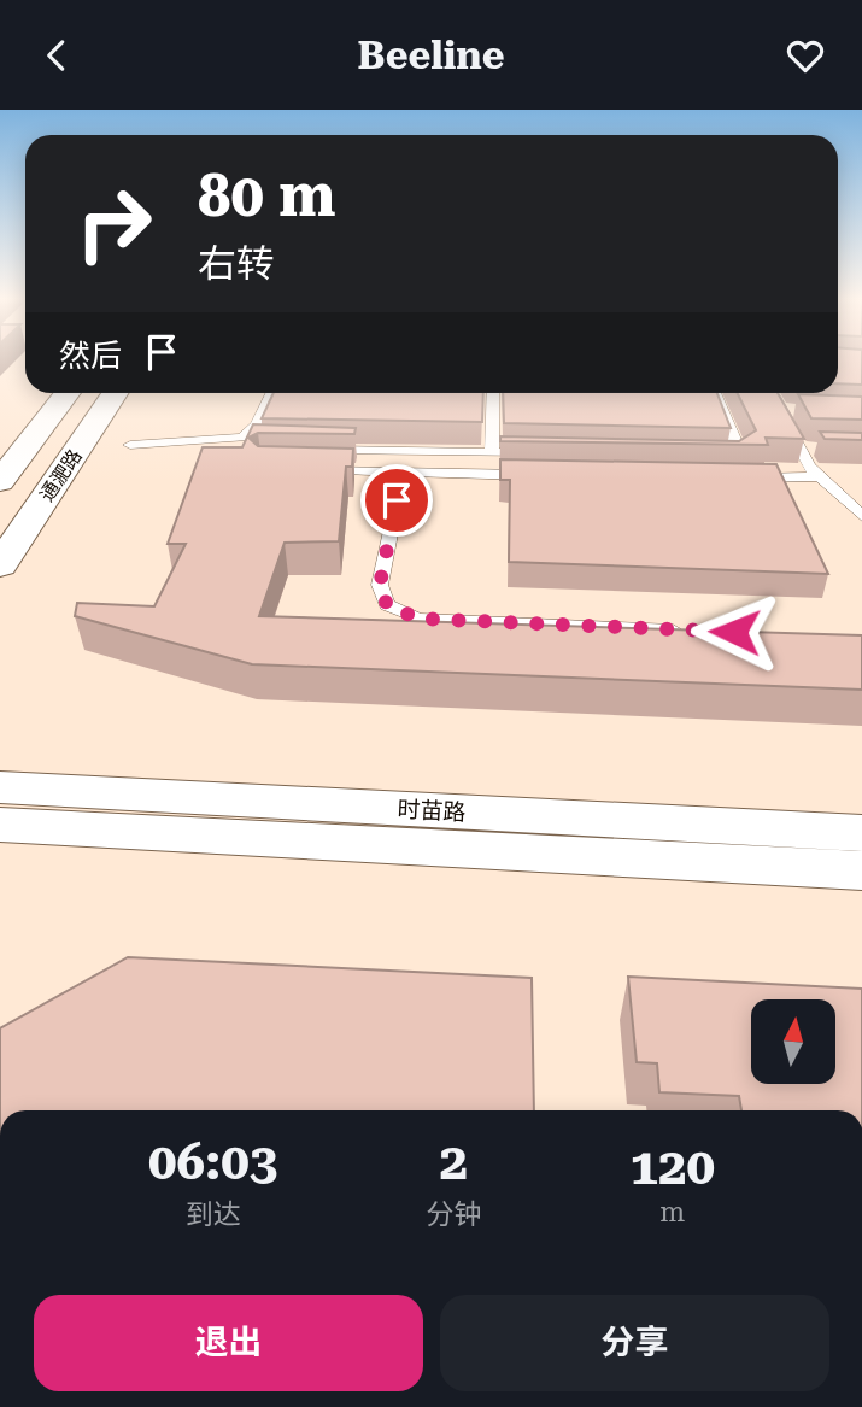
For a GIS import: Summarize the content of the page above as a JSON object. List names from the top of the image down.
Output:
{
  "streets": {
    "street": ["通淝路", "时苗路"]
  },
  "north": "top",
  "page": {
    "header": "Beeline",
    "turn": ["80 m", "右转"],
    "then": "然后",
    "eta": [
      "06:03",
      "到达",
      "2",
      "分钟",
      "120",
      "m"
    ],
    "buttons": ["退出", "分享"]
  }
}
